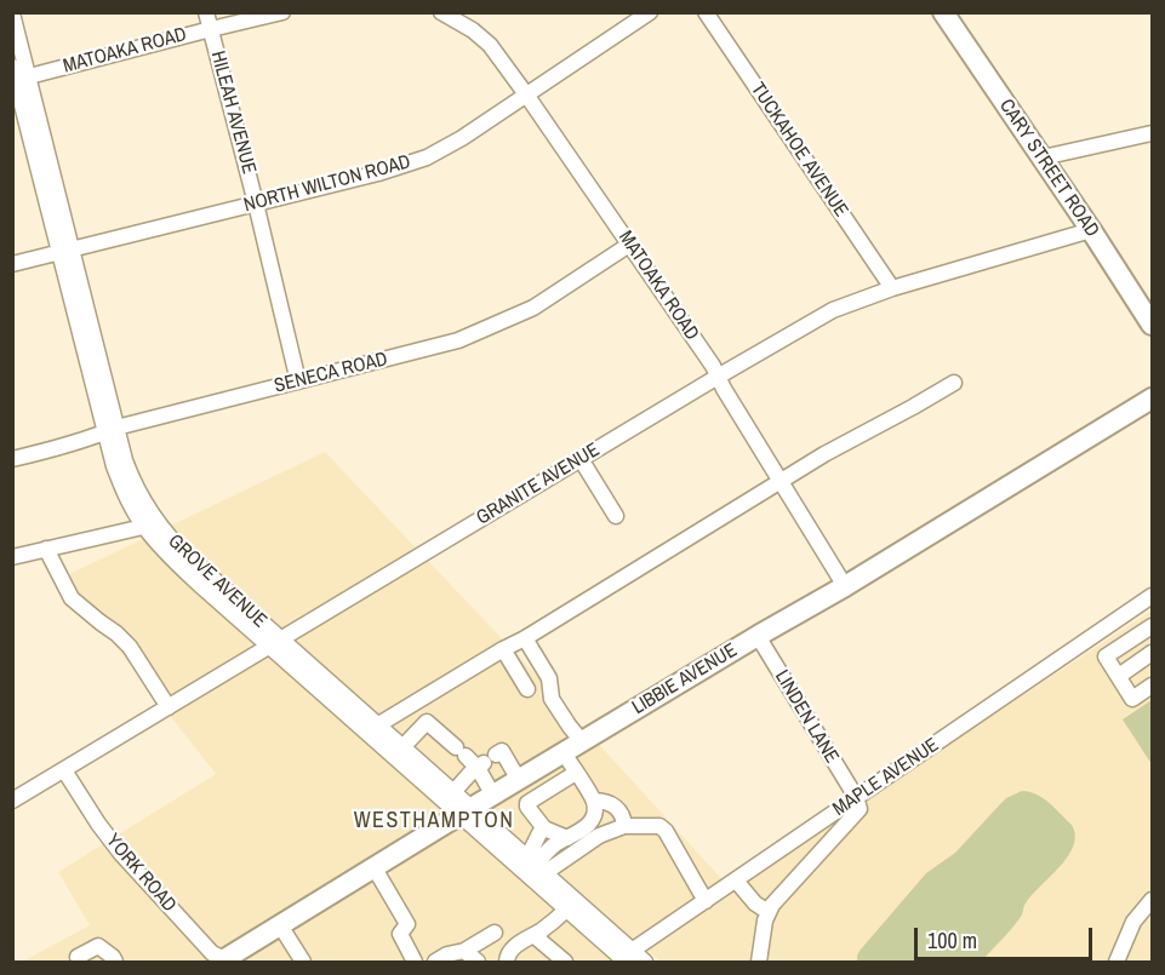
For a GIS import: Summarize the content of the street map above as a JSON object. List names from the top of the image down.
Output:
{
  "streets": {
    "main road": ["CARY STREET ROAD", "LIBBIE AVENUE"],
    "street": [
      "MATOAKA ROAD",
      "HILEAH AVENUE",
      "TUCKAHOE AVENUE",
      "NORTH WILTON ROAD",
      "SENECA ROAD",
      "GRANITE AVENUE",
      "GROVE AVENUE",
      "LINDEN LANE",
      "MAPLE AVENUE",
      "YORK ROAD"
    ]
  },
  "crossings": [
    ["MATOAKA ROAD", "HILEAH AVENUE"],
    ["MATOAKA ROAD", "NORTH WILTON ROAD"],
    ["MATOAKA ROAD", "SENECA ROAD"],
    ["MATOAKA ROAD", "GRANITE AVENUE"],
    ["MATOAKA ROAD", "GROVE AVENUE"],
    ["MATOAKA ROAD", "LIBBIE AVENUE"],
    ["HILEAH AVENUE", "NORTH WILTON ROAD"],
    ["HILEAH AVENUE", "SENECA ROAD"],
    ["TUCKAHOE AVENUE", "GRANITE AVENUE"],
    ["CARY STREET ROAD", "GRANITE AVENUE"],
    ["NORTH WILTON ROAD", "GROVE AVENUE"],
    ["SENECA ROAD", "GROVE AVENUE"],
    ["GRANITE AVENUE", "GROVE AVENUE"],
    ["GRANITE AVENUE", "YORK ROAD"],
    ["GROVE AVENUE", "LIBBIE AVENUE"],
    ["GROVE AVENUE", "MAPLE AVENUE"],
    ["LIBBIE AVENUE", "LINDEN LANE"],
    ["LIBBIE AVENUE", "YORK ROAD"],
    ["LINDEN LANE", "MAPLE AVENUE"]
  ],
  "districts": ["WESTHAMPTON"],
  "scale_bar": "100 m"
}
